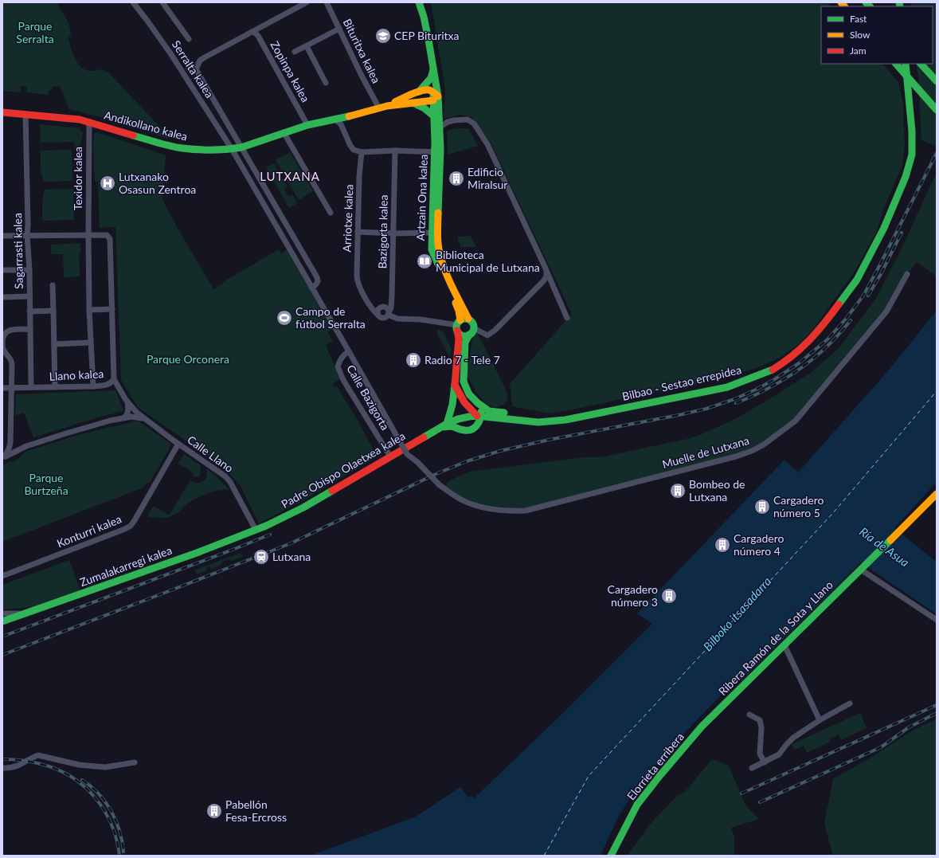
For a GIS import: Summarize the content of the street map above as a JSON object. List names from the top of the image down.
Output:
{
  "streets": {
    "main road": [
      "Andikollano kalea",
      "Artzain Ona kalea",
      "Bilbao - Sestao errepidea",
      "Padre Obispo Olaetxea kalea",
      "Zumalakarregi kalea",
      "Ribera Ramón de la Sota y Llano",
      "Elorrieta erribera"
    ],
    "street": [
      "Bituritxa kalea",
      "Serralta kalea",
      "Zopinpa kalea",
      "Texidor kalea",
      "Arriotxe kalea",
      "Bazigorta kalea",
      "Sagarrasti kalea",
      "Llano kalea",
      "Calle Bazigorta",
      "Muelle de Lutxana",
      "Calle Llano",
      "Konturri kalea"
    ]
  },
  "crossings": [
    ["Bituritxa kalea", "Andikollano kalea"],
    ["Serralta kalea", "Zopinpa kalea"],
    ["Serralta kalea", "Andikollano kalea"],
    ["Serralta kalea", "Calle Bazigorta"],
    ["Serralta kalea", "Muelle de Lutxana"],
    ["Zopinpa kalea", "Andikollano kalea"],
    ["Andikollano kalea", "Texidor kalea"],
    ["Andikollano kalea", "Artzain Ona kalea"],
    ["Andikollano kalea", "Sagarrasti kalea"],
    ["Texidor kalea", "Llano kalea"],
    ["Artzain Ona kalea", "Padre Obispo Olaetxea kalea"],
    ["Arriotxe kalea", "Bazigorta kalea"],
    ["Sagarrasti kalea", "Llano kalea"],
    ["Llano kalea", "Calle Llano"],
    ["Calle Bazigorta", "Padre Obispo Olaetxea kalea"],
    ["Calle Llano", "Padre Obispo Olaetxea kalea"],
    ["Calle Llano", "Konturri kalea"],
    ["Calle Llano", "Zumalakarregi kalea"],
    ["Padre Obispo Olaetxea kalea", "Zumalakarregi kalea"],
    ["Ribera Ramón de la Sota y Llano", "Elorrieta erribera"]
  ],
  "districts": ["LUTXANA"],
  "water": ["Ría de Asua", "Bilboko itsasadarra"],
  "parks": ["Parque Serralta", "Parque Orconera", "Parque Burtzeña"],
  "places": {
    "school or university": ["CEP Bituritxa"],
    "building": [
      "Edificio Miralsur",
      "Radio 7 - Tele 7",
      "Bombeo de Lutxana",
      "Cargadero número 5",
      "Cargadero número 4",
      "Cargadero número 3",
      "Pabellón Fesa-Ercross"
    ],
    "hospital": ["Lutxanako Osasun Zentroa"],
    "library": ["Biblioteca Municipal de Lutxana"],
    "sports": ["Campo de fútbol Serralta"],
    "station": ["Lutxana"]
  },
  "legend": ["Fast", "Slow", "Jam"]
}
